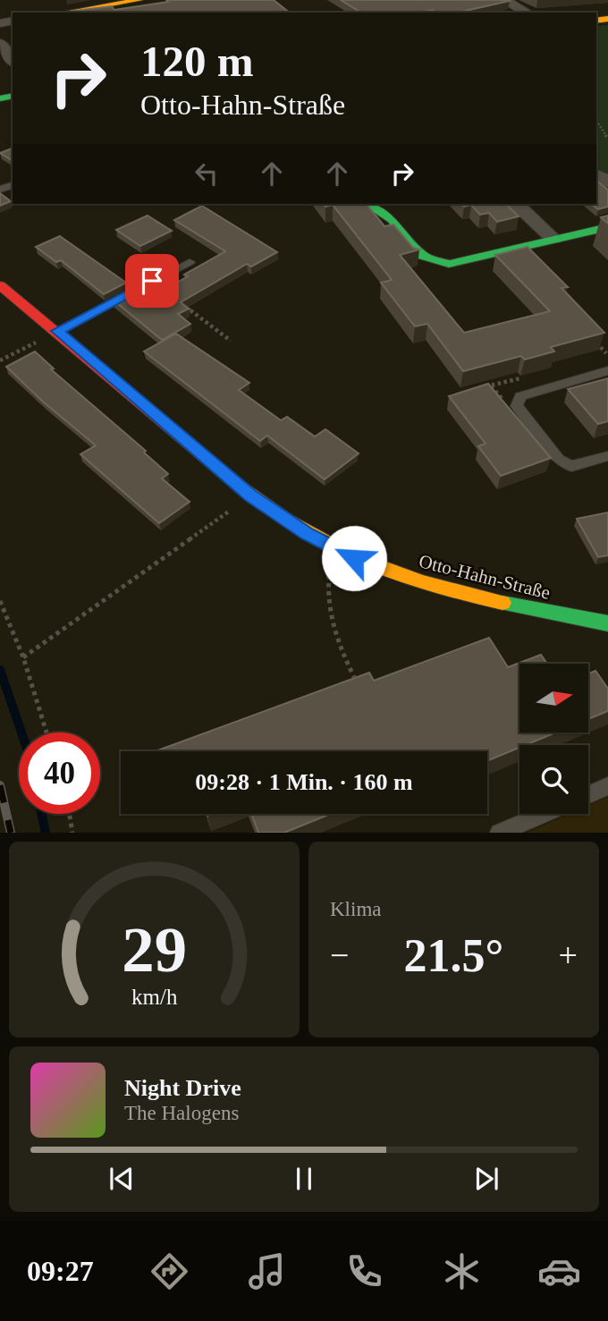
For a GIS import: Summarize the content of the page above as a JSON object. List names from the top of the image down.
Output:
{
  "streets": {
    "street": ["Otto-Hahn-Straße"]
  },
  "north": "right",
  "page": {
    "turn": ["120 m", "Otto-Hahn-Straße"],
    "limit": "40",
    "trip": "09:28 · 1 Min. · 160 m",
    "tile": "Klima",
    "heat": ["−", "21.5°", "+"],
    "song": ["Night Drive", "The Halogens"],
    "tabs": "09:27",
    "gauge": ["29", "km/h"]
  }
}
